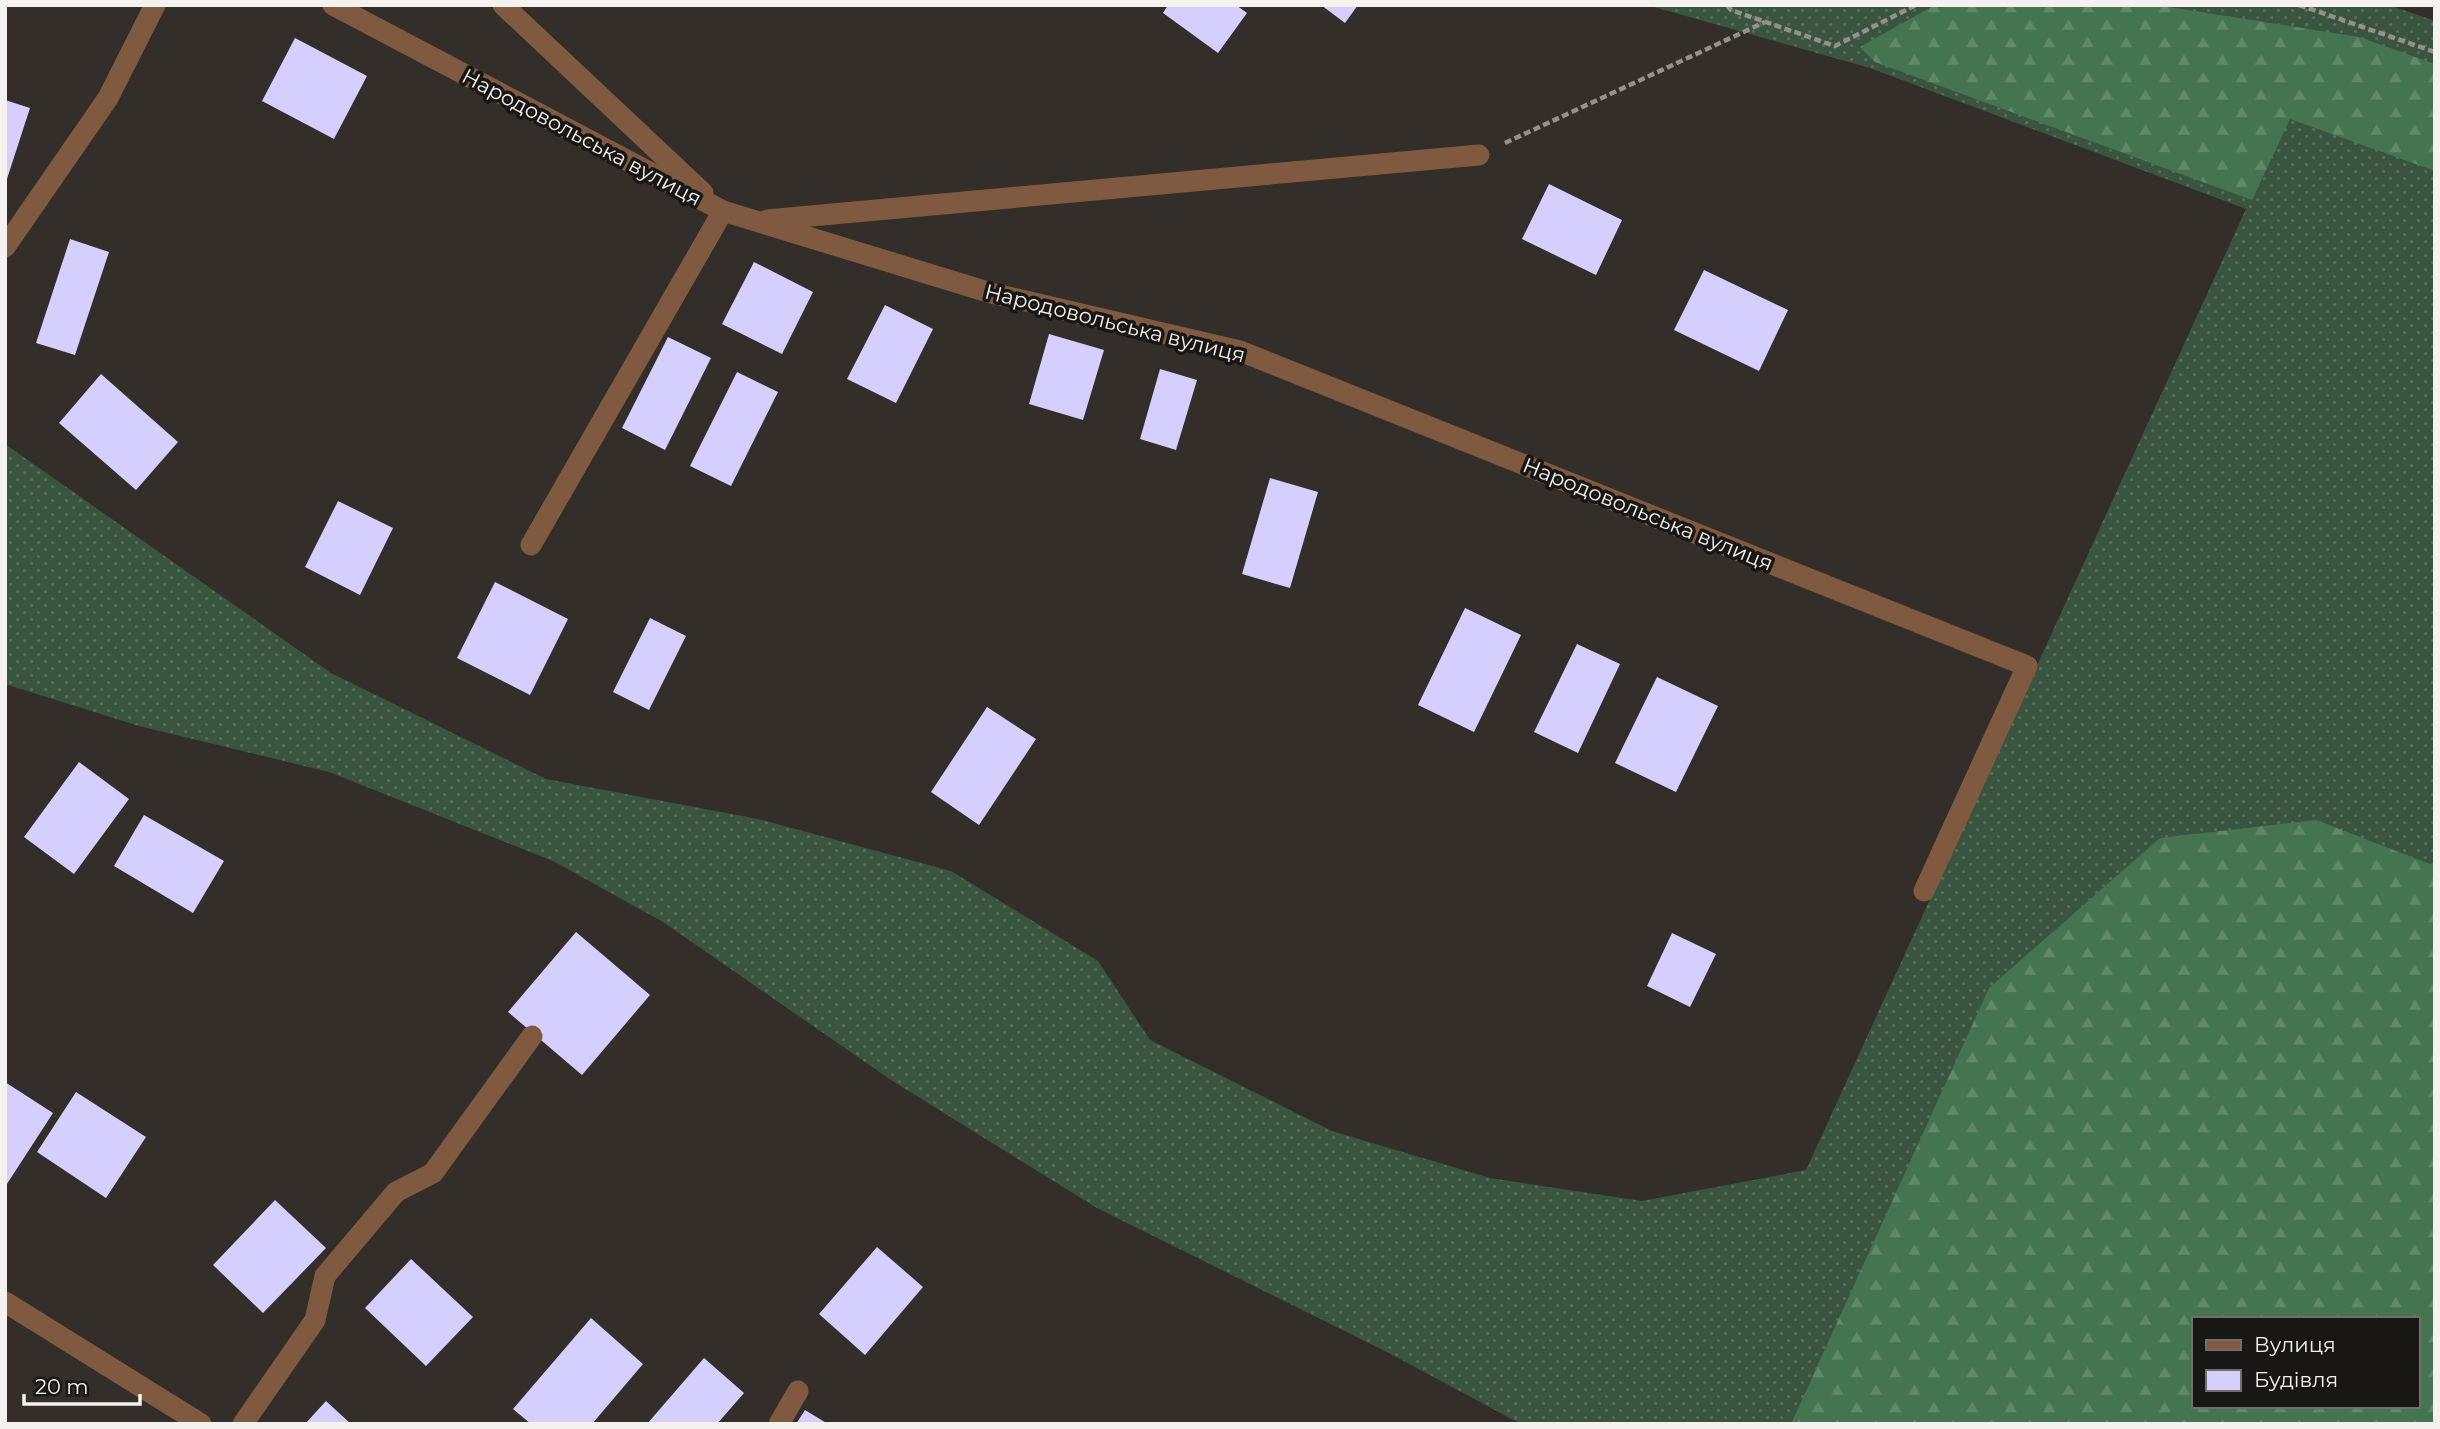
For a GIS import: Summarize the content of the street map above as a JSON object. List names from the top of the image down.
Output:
{
  "streets": {
    "street": ["Народовольська вулиця"]
  },
  "legend": ["Вулиця", "Будівля"],
  "scale_bar": "20 m"
}
